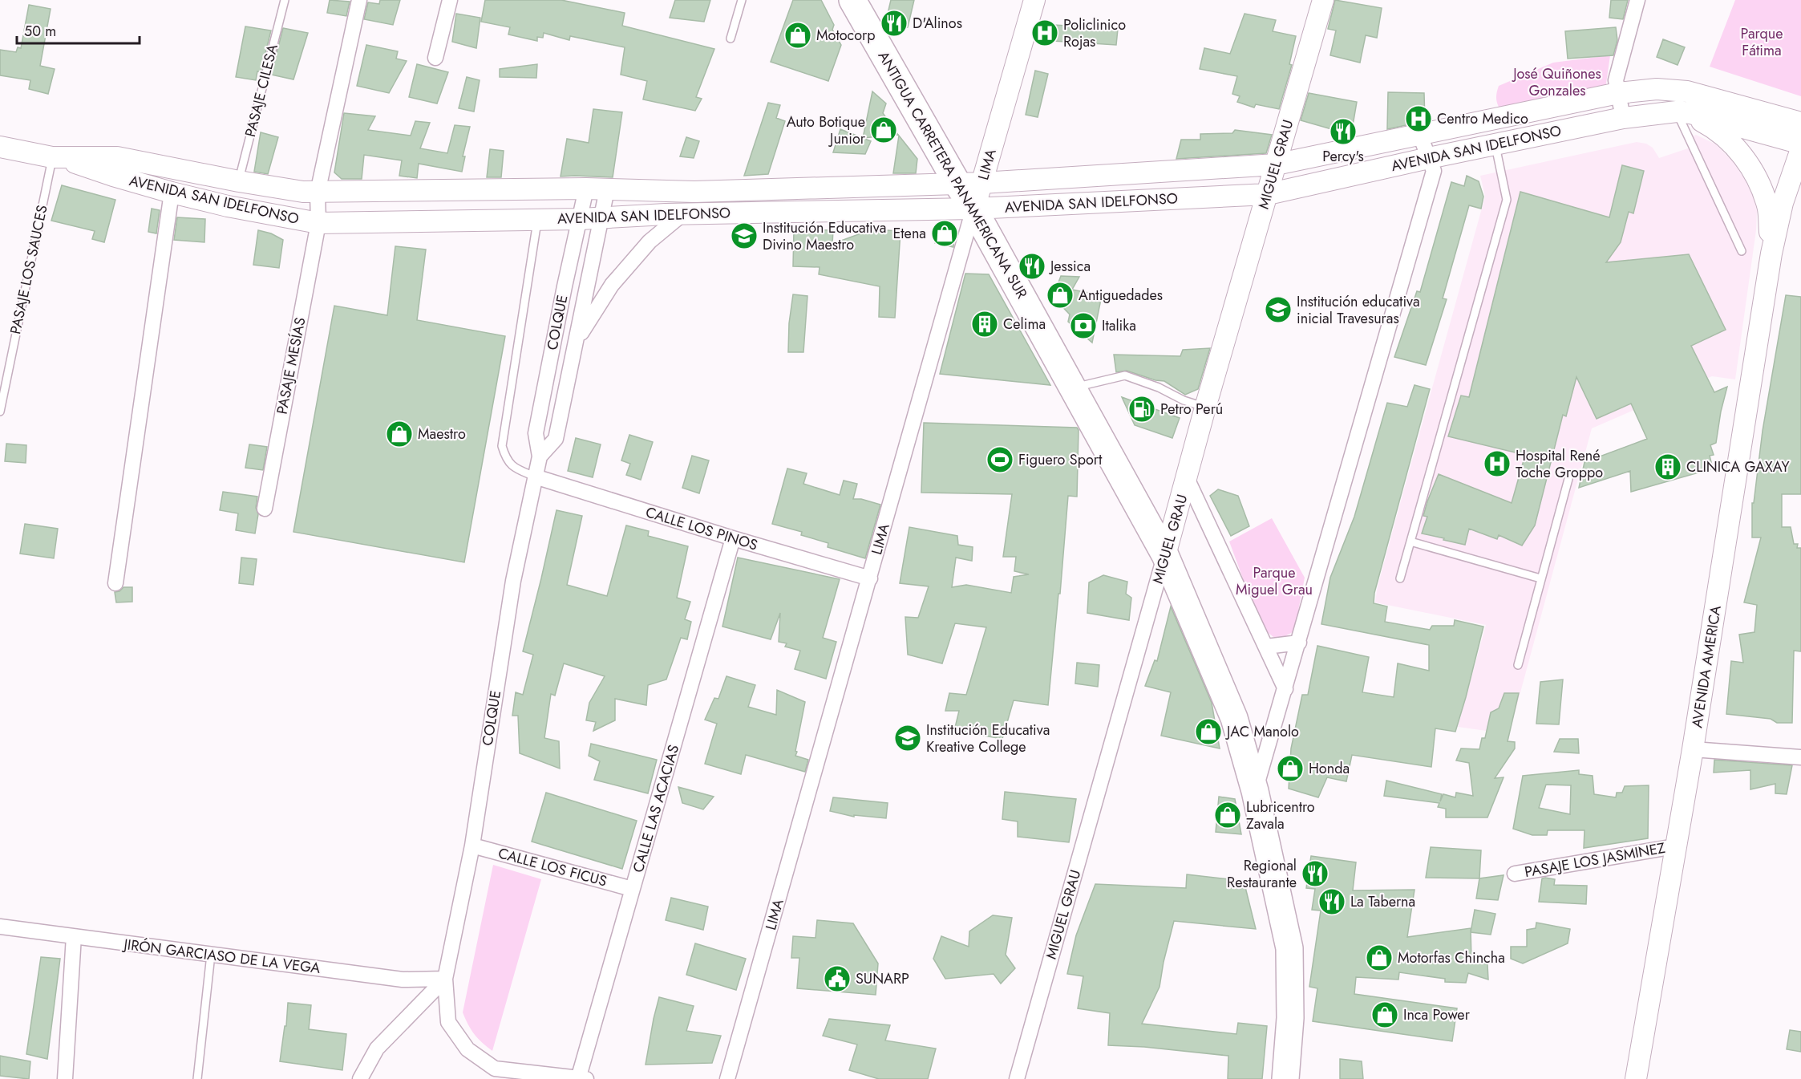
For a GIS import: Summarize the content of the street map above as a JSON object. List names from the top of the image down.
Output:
{
  "streets": {
    "highway": ["ANTIGUA CARRETERA PANAMERICANA SUR"],
    "street": [
      "AVENIDA SAN IDELFONSO",
      "LIMA",
      "MIGUEL GRAU",
      "COLQUE",
      "PASAJE MESÍAS",
      "CALLE LOS PINOS",
      "AVENIDA AMERICA",
      "CALLE LAS ACACIAS",
      "PASAJE LOS JASMINEZ",
      "CALLE LOS FICUS",
      "JIRÓN GARCIASO DE LA VEGA"
    ],
    "lane": ["PASAJE CILESA", "PASAJE LOS SAUCES"]
  },
  "crossings": [
    ["PASAJE CILESA", "AVENIDA SAN IDELFONSO"],
    ["AVENIDA SAN IDELFONSO", "LIMA"],
    ["AVENIDA SAN IDELFONSO", "MIGUEL GRAU"],
    ["AVENIDA SAN IDELFONSO", "ANTIGUA CARRETERA PANAMERICANA SUR"],
    ["AVENIDA SAN IDELFONSO", "PASAJE LOS SAUCES"],
    ["AVENIDA SAN IDELFONSO", "COLQUE"],
    ["AVENIDA SAN IDELFONSO", "PASAJE MESÍAS"],
    ["LIMA", "ANTIGUA CARRETERA PANAMERICANA SUR"],
    ["LIMA", "CALLE LOS PINOS"],
    ["MIGUEL GRAU", "ANTIGUA CARRETERA PANAMERICANA SUR"],
    ["COLQUE", "CALLE LOS PINOS"],
    ["COLQUE", "CALLE LAS ACACIAS"],
    ["COLQUE", "CALLE LOS FICUS"],
    ["COLQUE", "JIRÓN GARCIASO DE LA VEGA"],
    ["CALLE LOS PINOS", "CALLE LAS ACACIAS"],
    ["AVENIDA AMERICA", "PASAJE LOS JASMINEZ"],
    ["CALLE LAS ACACIAS", "CALLE LOS FICUS"]
  ],
  "parks": ["Parque Fátima", "José Quiñones Gonzales", "Parque Miguel Grau"],
  "places": {
    "restaurant": [
      "D'Alinos",
      "Percy's",
      "Jessica",
      "Regional Restaurante",
      "La Taberna"
    ],
    "hospital": ["Policlinico Rojas", "Centro Medico", "Hospital René Toche Groppo"],
    "shop": [
      "Motocorp",
      "Auto Botique Junior",
      "Etena",
      "Antiguedades",
      "Maestro",
      "JAC Manolo",
      "Honda",
      "Lubricentro Zavala",
      "Motorfas Chincha",
      "Inca Power"
    ],
    "school or university": ["Institución Educativa Divino Maestro", "Institución educativa inicial Travesuras", "Institución Educativa Kreative College"],
    "building": ["Celima", "CLINICA GAXAY"],
    "bank": ["Italika"],
    "fuel station": ["Petro Perú"],
    "sports": ["Figuero Sport"],
    "public building": ["SUNARP"]
  },
  "scale_bar": "50 m"
}
